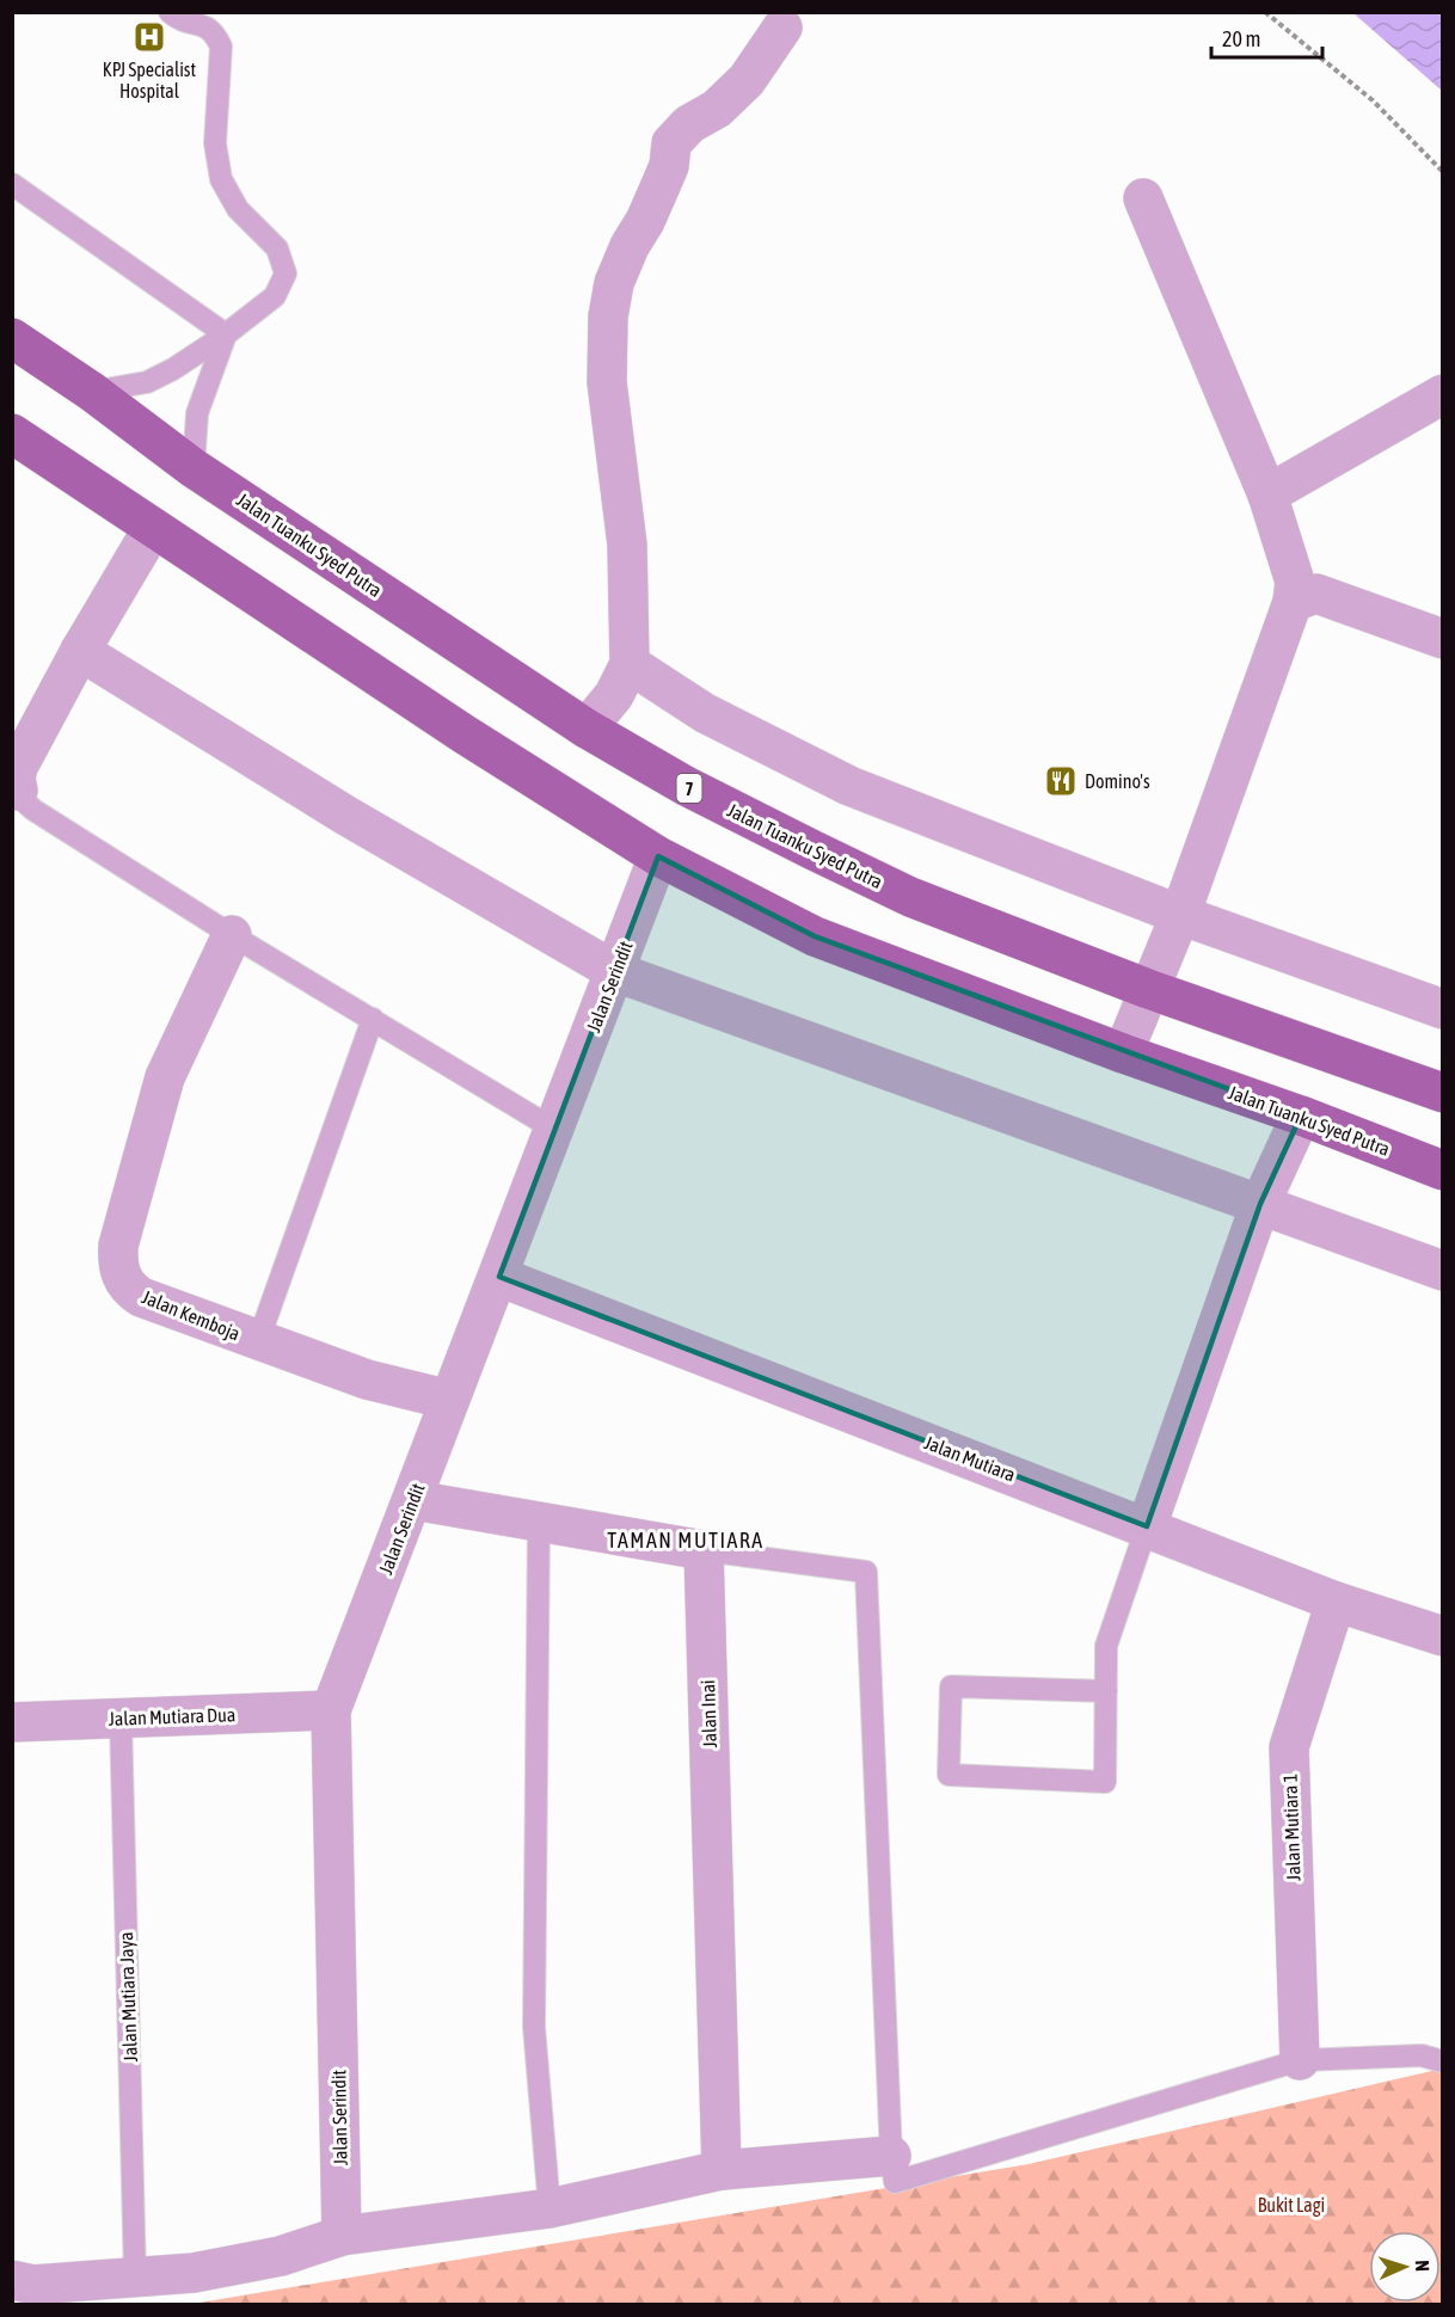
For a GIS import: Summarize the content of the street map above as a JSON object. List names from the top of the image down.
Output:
{
  "streets": {
    "main road": ["Jalan Tuanku Syed Putra", "7"],
    "street": [
      "Jalan Serindit",
      "Jalan Kemboja",
      "Jalan Mutiara",
      "Jalan Inai",
      "Jalan Mutiara Dua",
      "Jalan Mutiara 1"
    ],
    "lane": ["Jalan Mutiara Jaya"]
  },
  "crossings": [
    ["Jalan Tuanku Syed Putra", "Jalan Serindit"],
    ["Jalan Serindit", "Jalan Kemboja"],
    ["Jalan Serindit", "Jalan Mutiara"],
    ["Jalan Serindit", "Jalan Mutiara Dua"],
    ["Jalan Mutiara", "Jalan Mutiara 1"],
    ["Jalan Mutiara Dua", "Jalan Mutiara Jaya"]
  ],
  "districts": ["TAMAN MUTIARA"],
  "parks": ["Bukit Lagi"],
  "places": {
    "hospital": ["KPJ Specialist Hospital"],
    "restaurant": ["Domino's"]
  },
  "scale_bar": "20 m",
  "north": "right"
}
